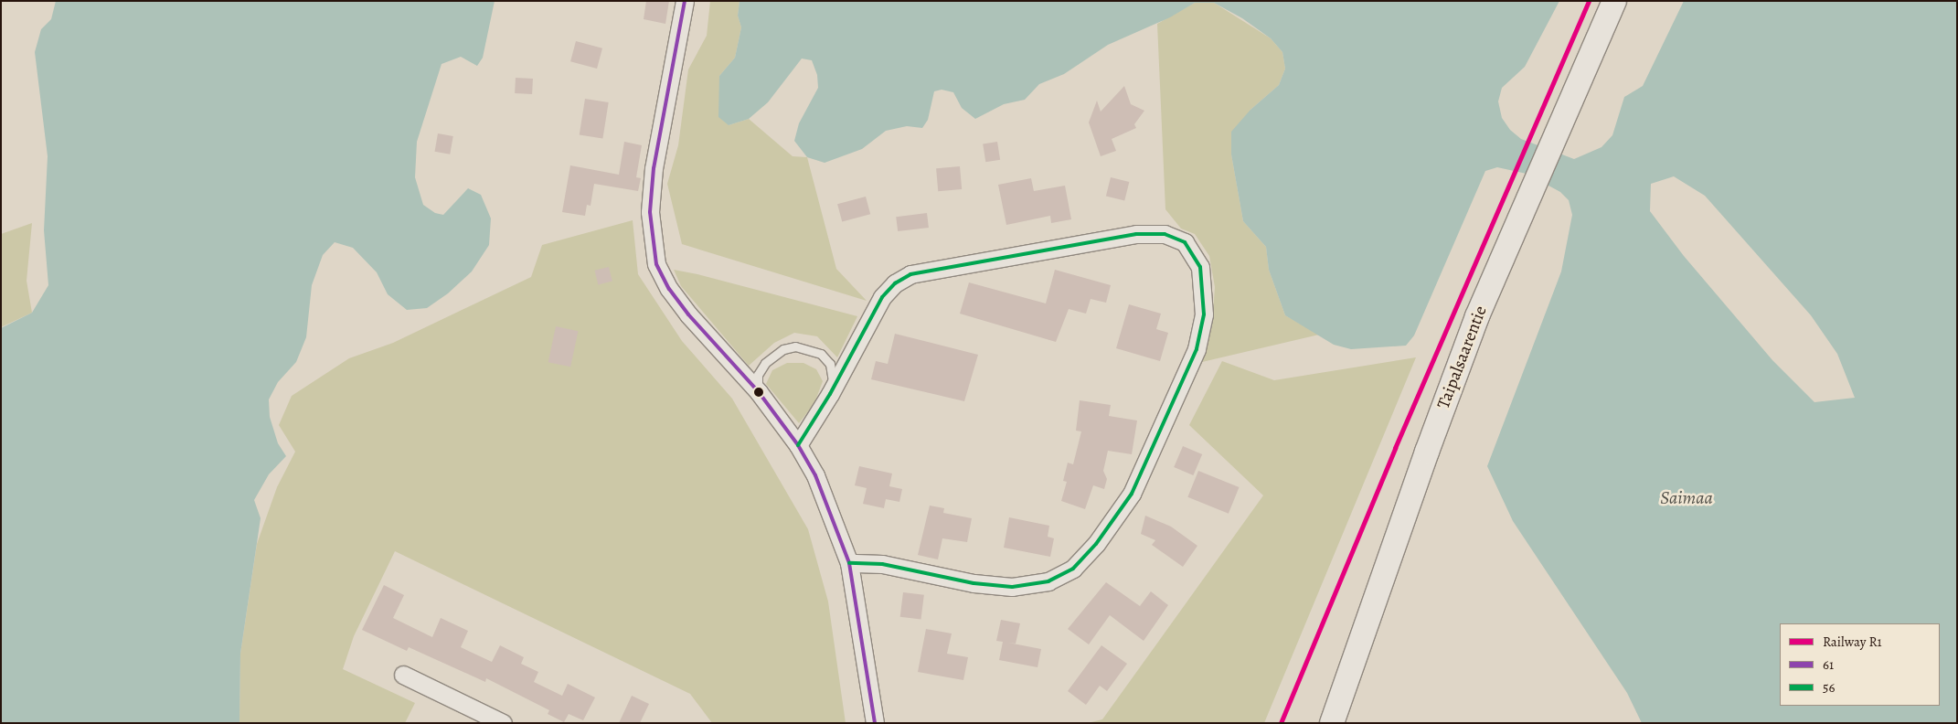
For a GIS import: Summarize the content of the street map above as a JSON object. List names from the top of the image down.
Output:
{
  "streets": {
    "main road": ["Taipalsaarentie"]
  },
  "water": ["Saimaa"],
  "lines": ["rail line R1", "transit line 61", "transit line 56"],
  "legend": ["Railway R1", "61", "56"]
}
